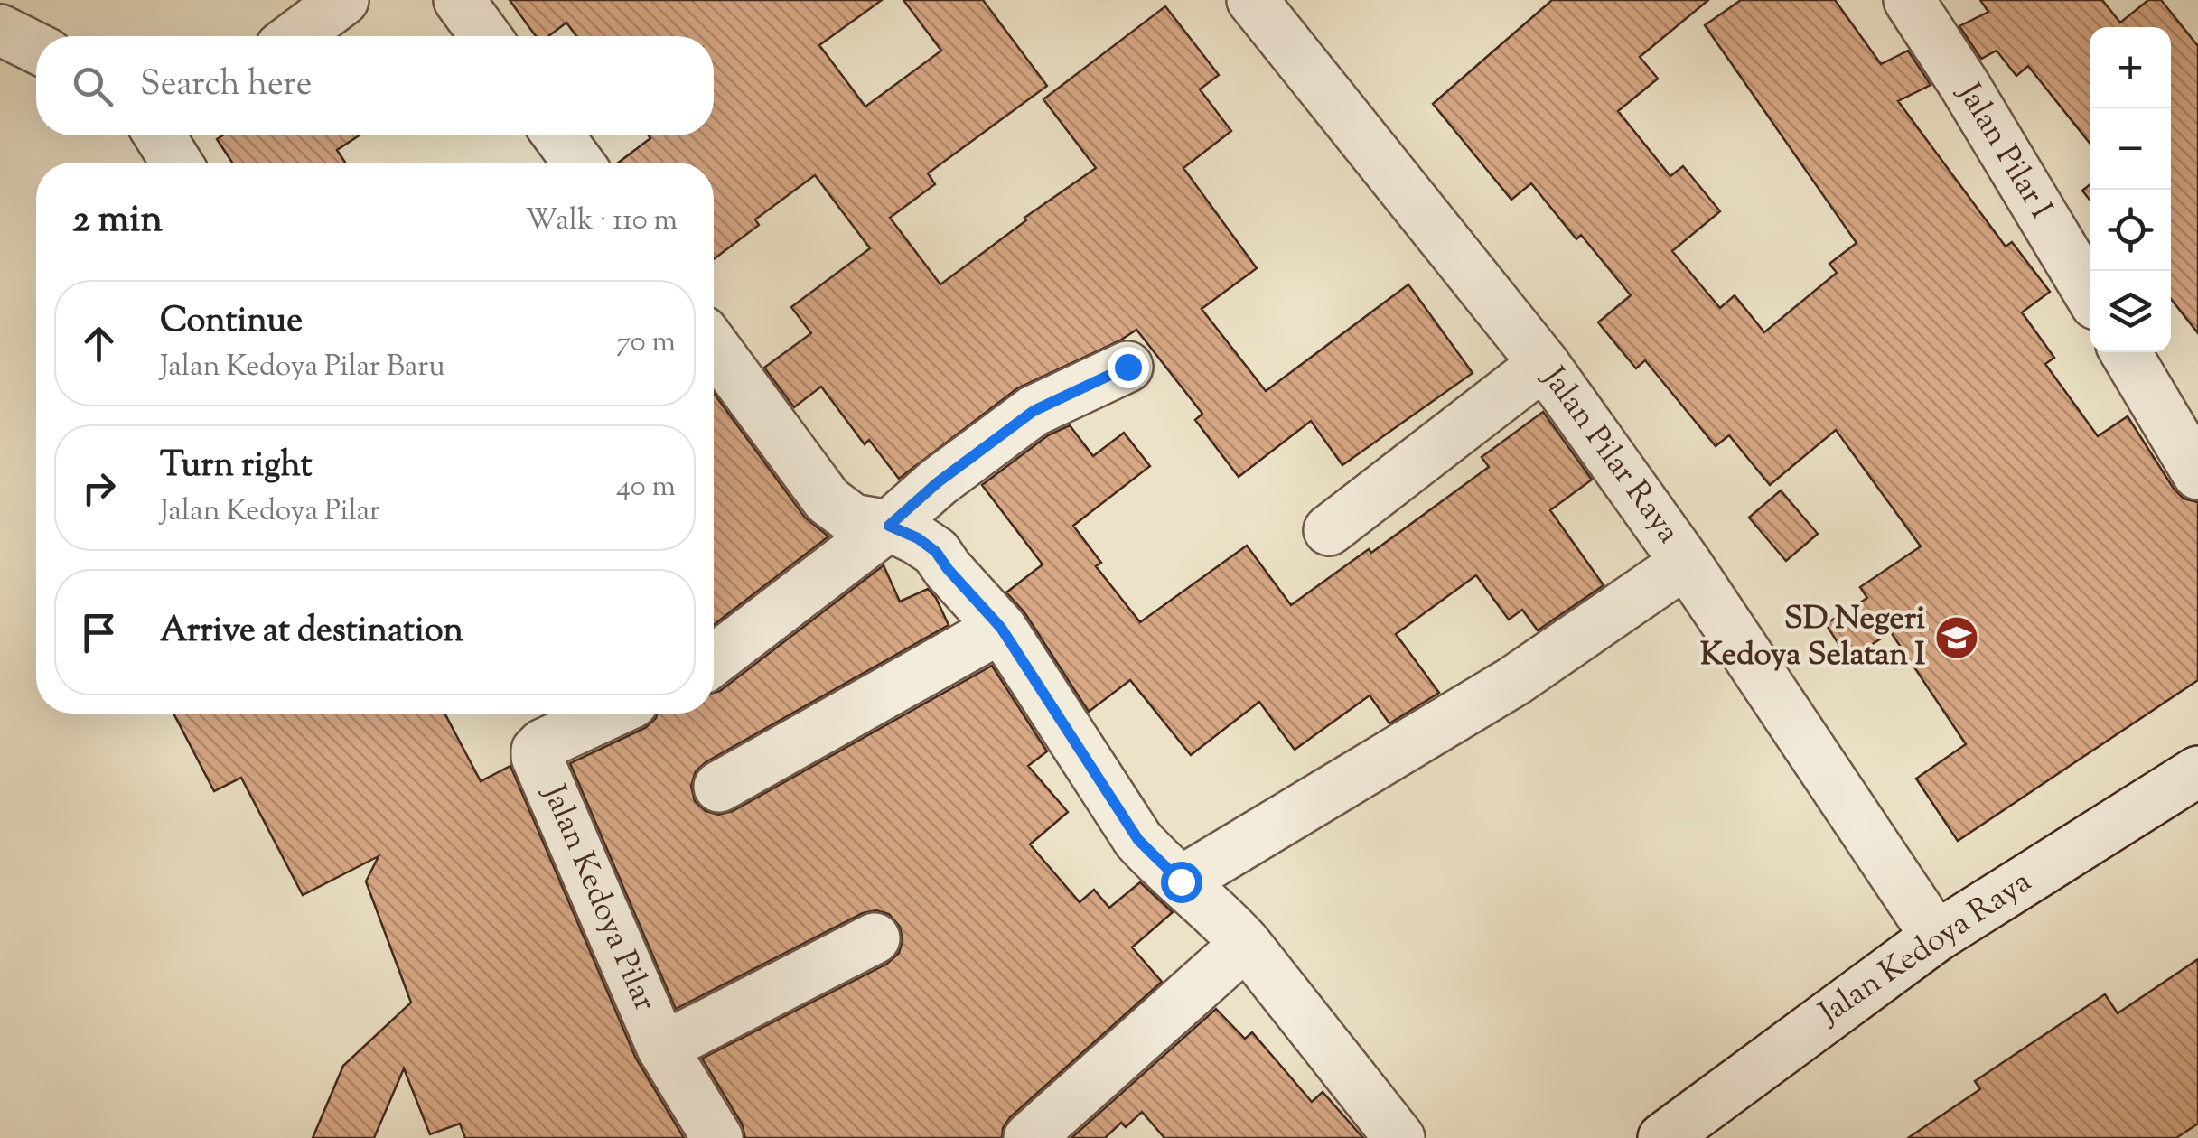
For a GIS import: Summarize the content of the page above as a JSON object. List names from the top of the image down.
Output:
{
  "streets": {
    "street": [
      "Jalan Pilar I",
      "Jalan Pilar Raya",
      "Jalan Kedoya Pilar",
      "Jalan Kedoya Raya"
    ]
  },
  "crossings": [
    ["Jalan Pilar Raya", "Jalan Kedoya Raya"]
  ],
  "places": {
    "school or university": ["SD Negeri Kedoya Selatan I"]
  },
  "page": {
    "map_buttons": ["+", "−"],
    "search": "Search here",
    "heading": ["2 min", "Walk · 110 m"],
    "list": [
      ["Continue", "Jalan Kedoya Pilar Baru", "70 m"],
      ["Turn right", "Jalan Kedoya Pilar", "40 m"],
      "Arrive at destination"
    ]
  }
}
